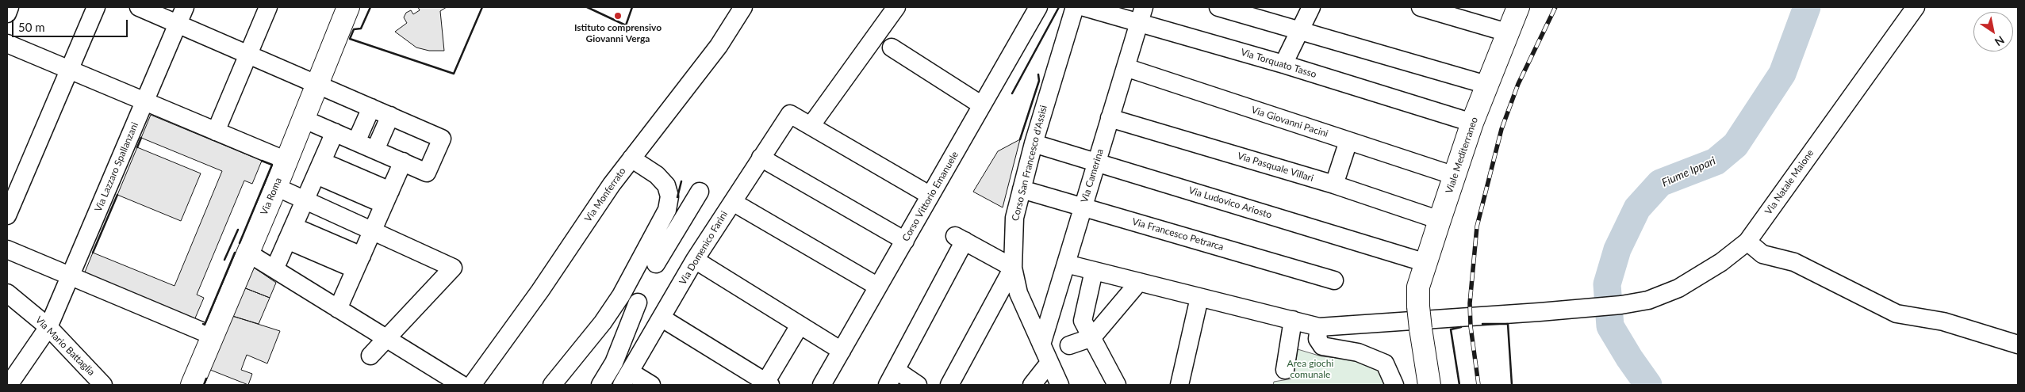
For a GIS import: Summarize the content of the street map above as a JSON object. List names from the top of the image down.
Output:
{
  "streets": {
    "main road": ["Viale Mediterraneo", "Via Roma"],
    "street": [
      "Via Torquato Tasso",
      "Via Giovanni Pacini",
      "Corso San Francesco d'Assisi",
      "Via Lazzaro Spallanzani",
      "Via Pasquale Villari",
      "Via Camerina",
      "Via Natale Maione",
      "Via Monferrato",
      "Corso Vittorio Emanuele",
      "Via Ludovico Ariosto",
      "Via Francesco Petrarca",
      "Via Domenico Farini",
      "Via Mario Battaglia"
    ]
  },
  "crossings": [
    ["Via Torquato Tasso", "Viale Mediterraneo"],
    ["Via Torquato Tasso", "Via Camerina"],
    ["Via Giovanni Pacini", "Viale Mediterraneo"],
    ["Via Giovanni Pacini", "Via Camerina"],
    ["Viale Mediterraneo", "Via Pasquale Villari"],
    ["Viale Mediterraneo", "Via Ludovico Ariosto"],
    ["Corso San Francesco d'Assisi", "Via Camerina"],
    ["Corso San Francesco d'Assisi", "Via Ludovico Ariosto"],
    ["Corso San Francesco d'Assisi", "Via Francesco Petrarca"],
    ["Via Lazzaro Spallanzani", "Via Mario Battaglia"],
    ["Via Pasquale Villari", "Via Camerina"],
    ["Via Camerina", "Via Ludovico Ariosto"],
    ["Via Camerina", "Via Francesco Petrarca"]
  ],
  "water": ["Fiume Ippari"],
  "parks": ["Area giochi comunale"],
  "places": ["Istituto comprensivo Giovanni Verga"],
  "scale_bar": "50 m",
  "north": "bottom right"
}
